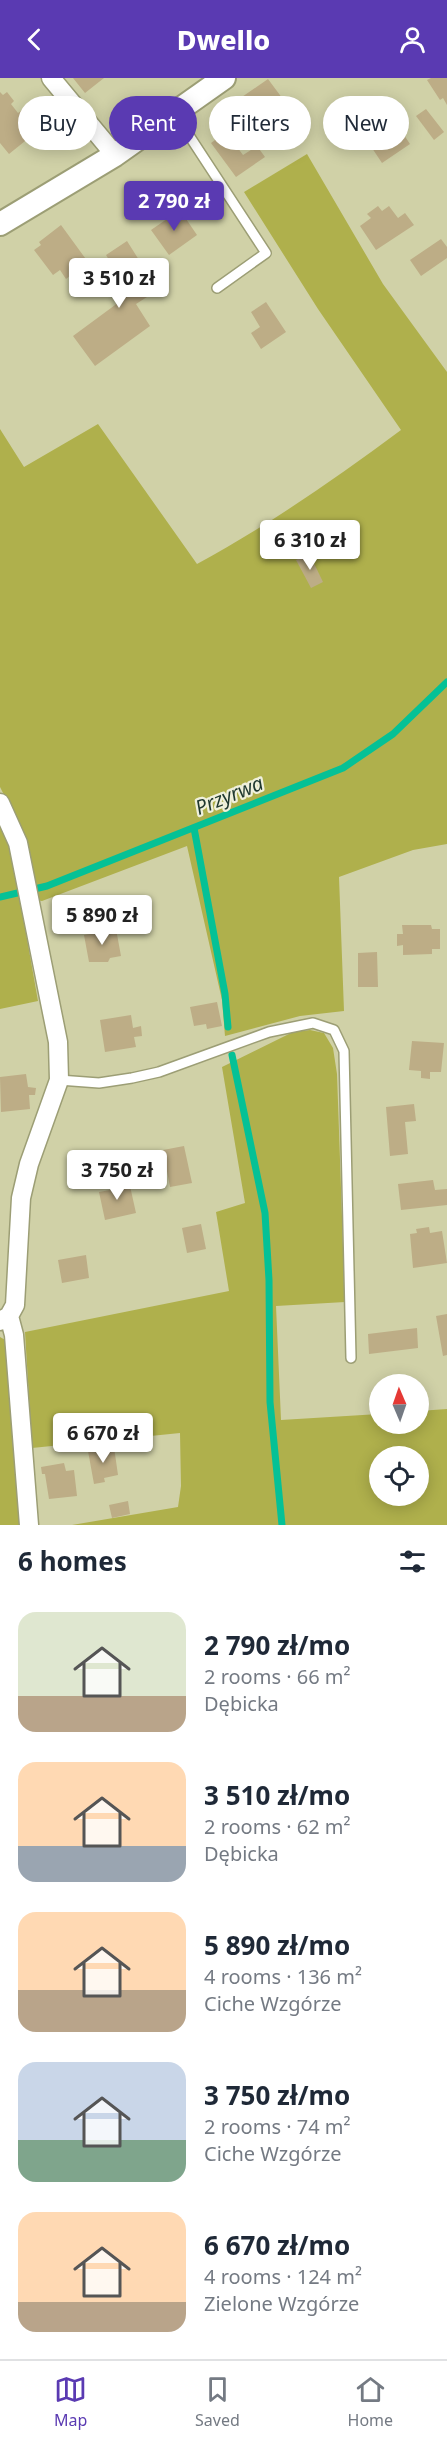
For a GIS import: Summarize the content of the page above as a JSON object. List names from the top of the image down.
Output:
{
  "water": ["Przyrwa"],
  "north": "top",
  "page": {
    "header": "Dwello",
    "chip": [
      "Buy",
      "Rent",
      "Filters",
      "New"
    ],
    "price": [
      "2 790 zł",
      "3 510 zł",
      "6 310 zł",
      "5 890 zł",
      "3 750 zł",
      "6 670 zł"
    ],
    "heading": "6 homes",
    "list": [
      {
        "name": "2 790 zł/mo",
        "note": "2 rooms · 66 m² · Dębicka"
      },
      {
        "name": "3 510 zł/mo",
        "note": "2 rooms · 62 m² · Dębicka"
      },
      {
        "name": "5 890 zł/mo",
        "note": "4 rooms · 136 m² · Ciche Wzgórze"
      },
      {
        "name": "3 750 zł/mo",
        "note": "2 rooms · 74 m² · Ciche Wzgórze"
      },
      {
        "name": "6 670 zł/mo",
        "note": "4 rooms · 124 m² · Zielone Wzgórze"
      }
    ],
    "tabs": ["Map", "Saved", "Home"]
  }
}
